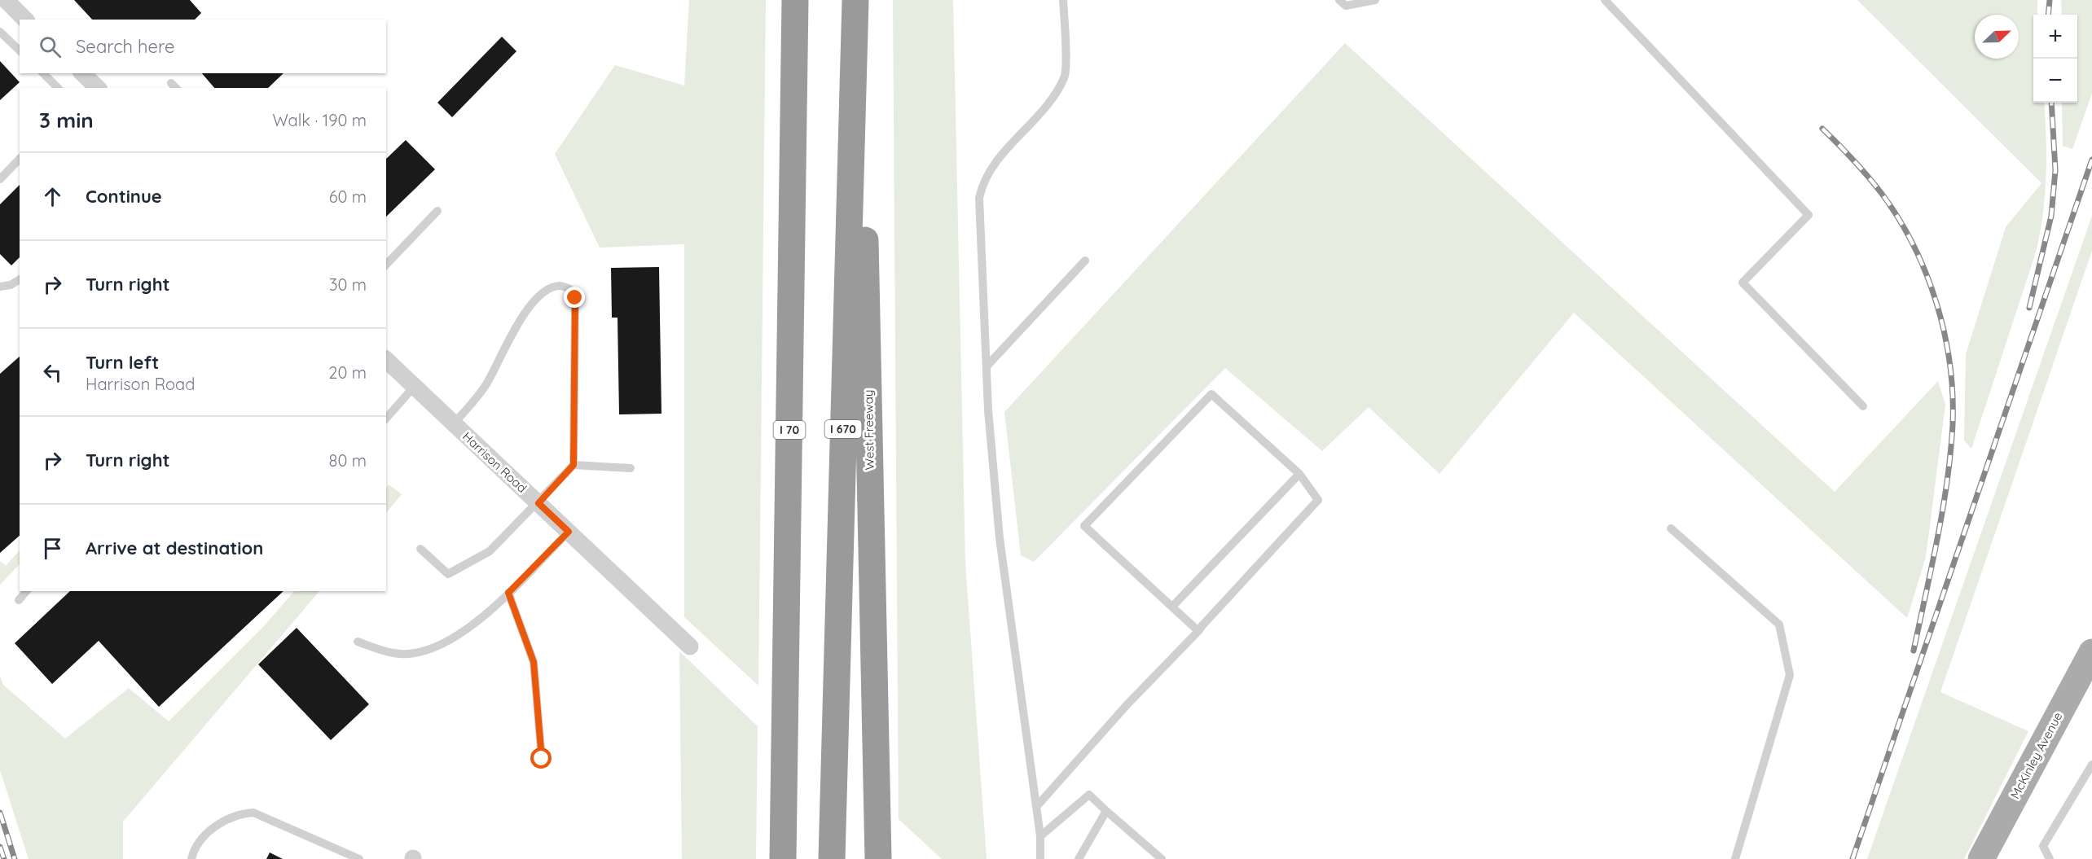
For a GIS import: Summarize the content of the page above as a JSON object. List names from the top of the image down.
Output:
{
  "streets": {
    "highway": ["I 670", "I 70", "West Freeway"],
    "main road": ["McKinley Avenue"],
    "street": ["Harrison Road"]
  },
  "north": "top right",
  "page": {
    "map_buttons": ["+", "−"],
    "search": "Search here",
    "heading": ["3 min", "Walk · 190 m"],
    "list": [
      ["Continue", "60 m"],
      ["Turn right", "30 m"],
      ["Turn left", "Harrison Road", "20 m"],
      ["Turn right", "80 m"],
      "Arrive at destination"
    ]
  }
}
